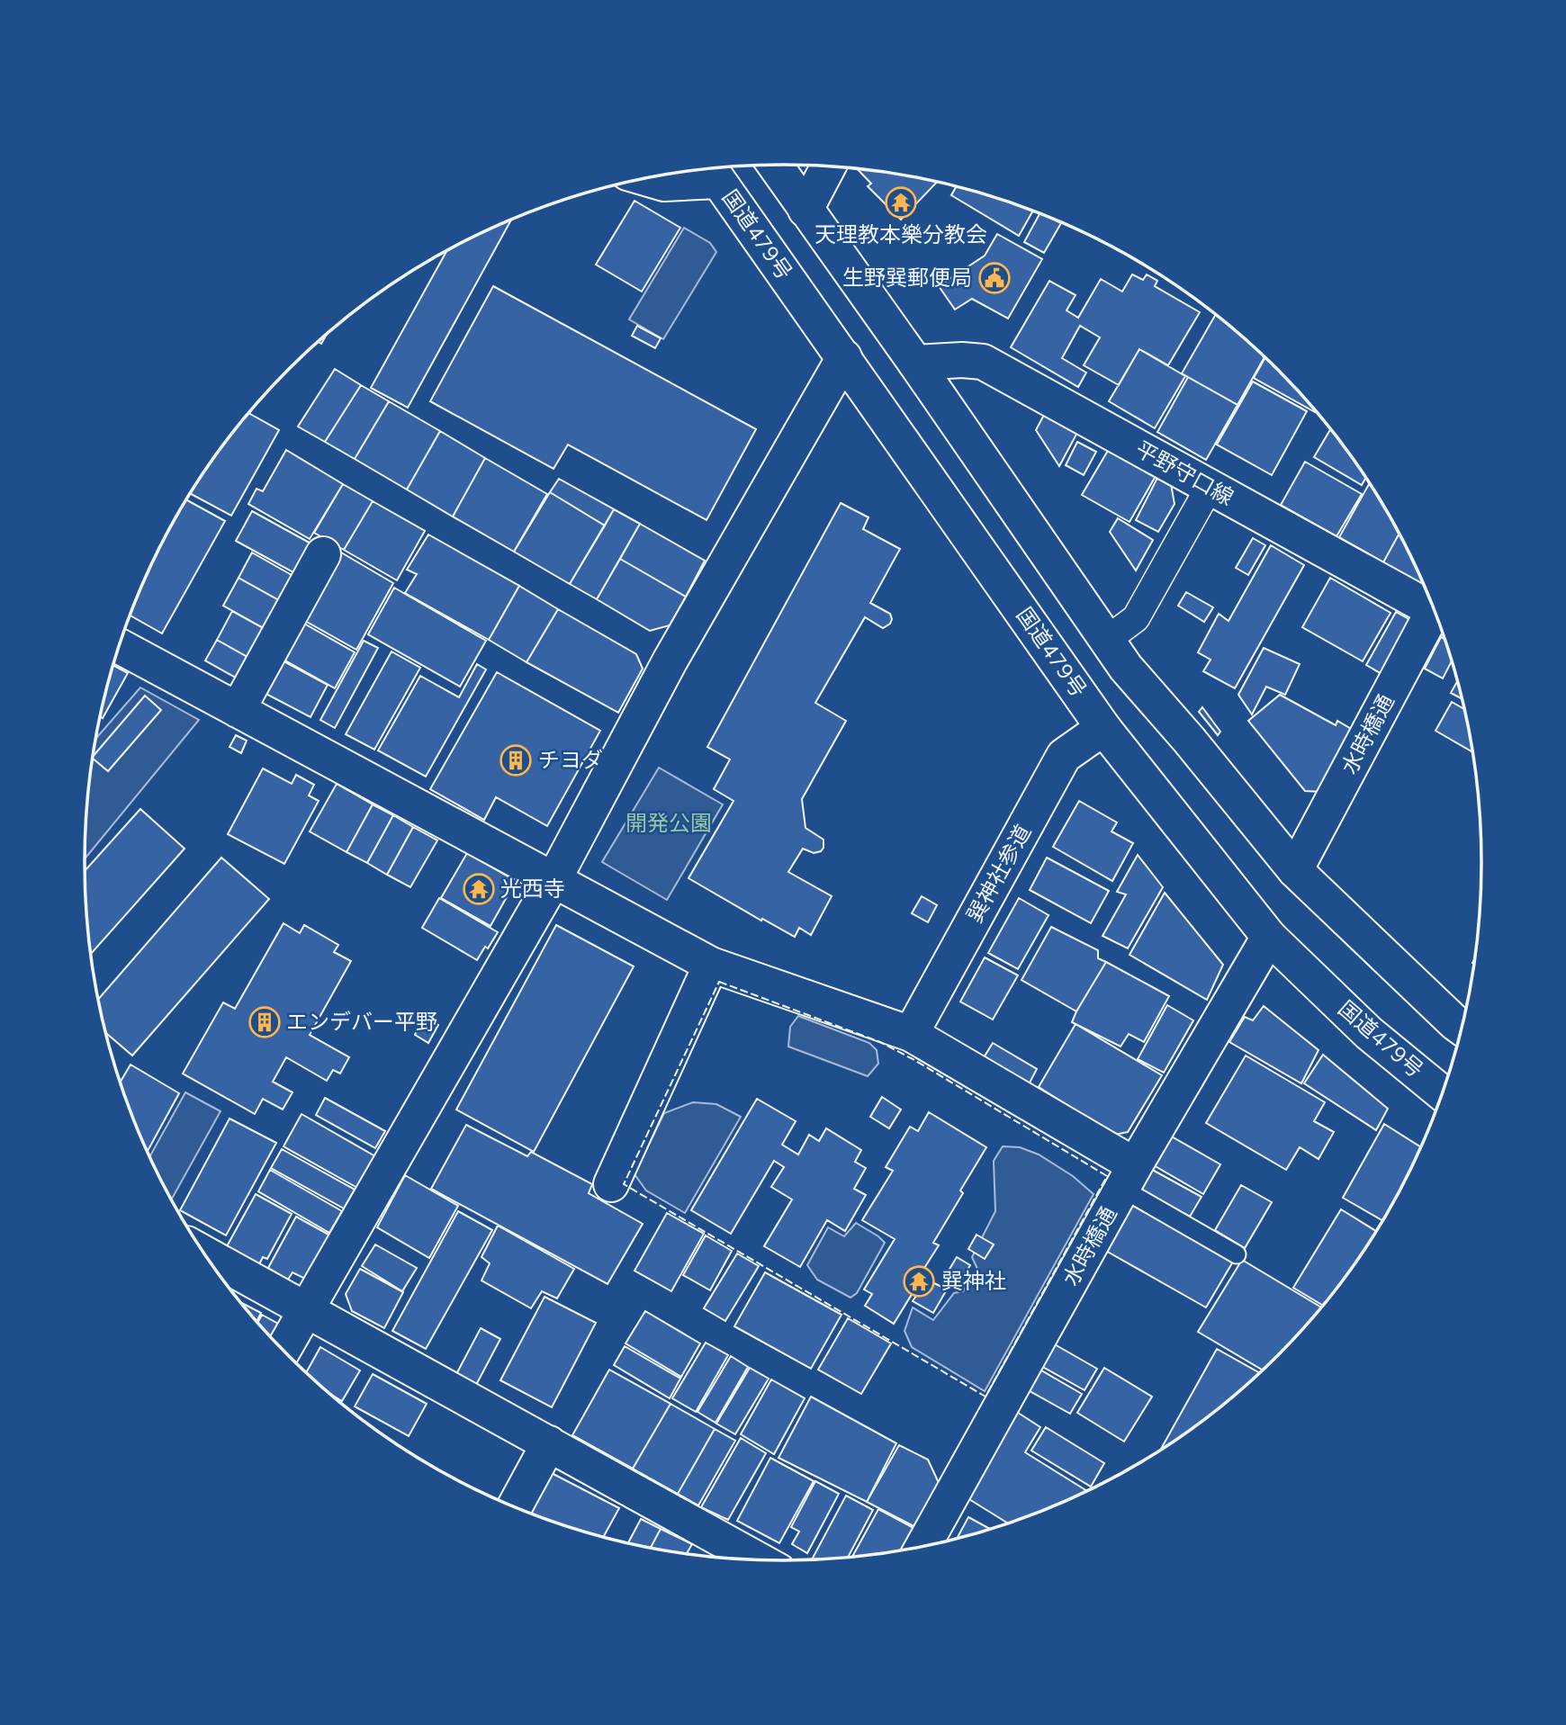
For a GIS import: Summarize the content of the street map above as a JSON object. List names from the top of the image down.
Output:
{
  "streets": {
    "main road": [
      "国道479号",
      "平野守口線",
      "水時橋通",
      "巽神社参道"
    ]
  },
  "crossings": [
    ["国道479号", "水時橋通"],
    ["国道479号", "巽神社参道"]
  ],
  "parks": ["開発公園"],
  "places": {
    "temple": ["天理教本樂分教会", "光西寺", "巽神社"],
    "public building": ["生野巽郵便局"],
    "building": ["チヨダ", "エンデバー平野"]
  }
}
